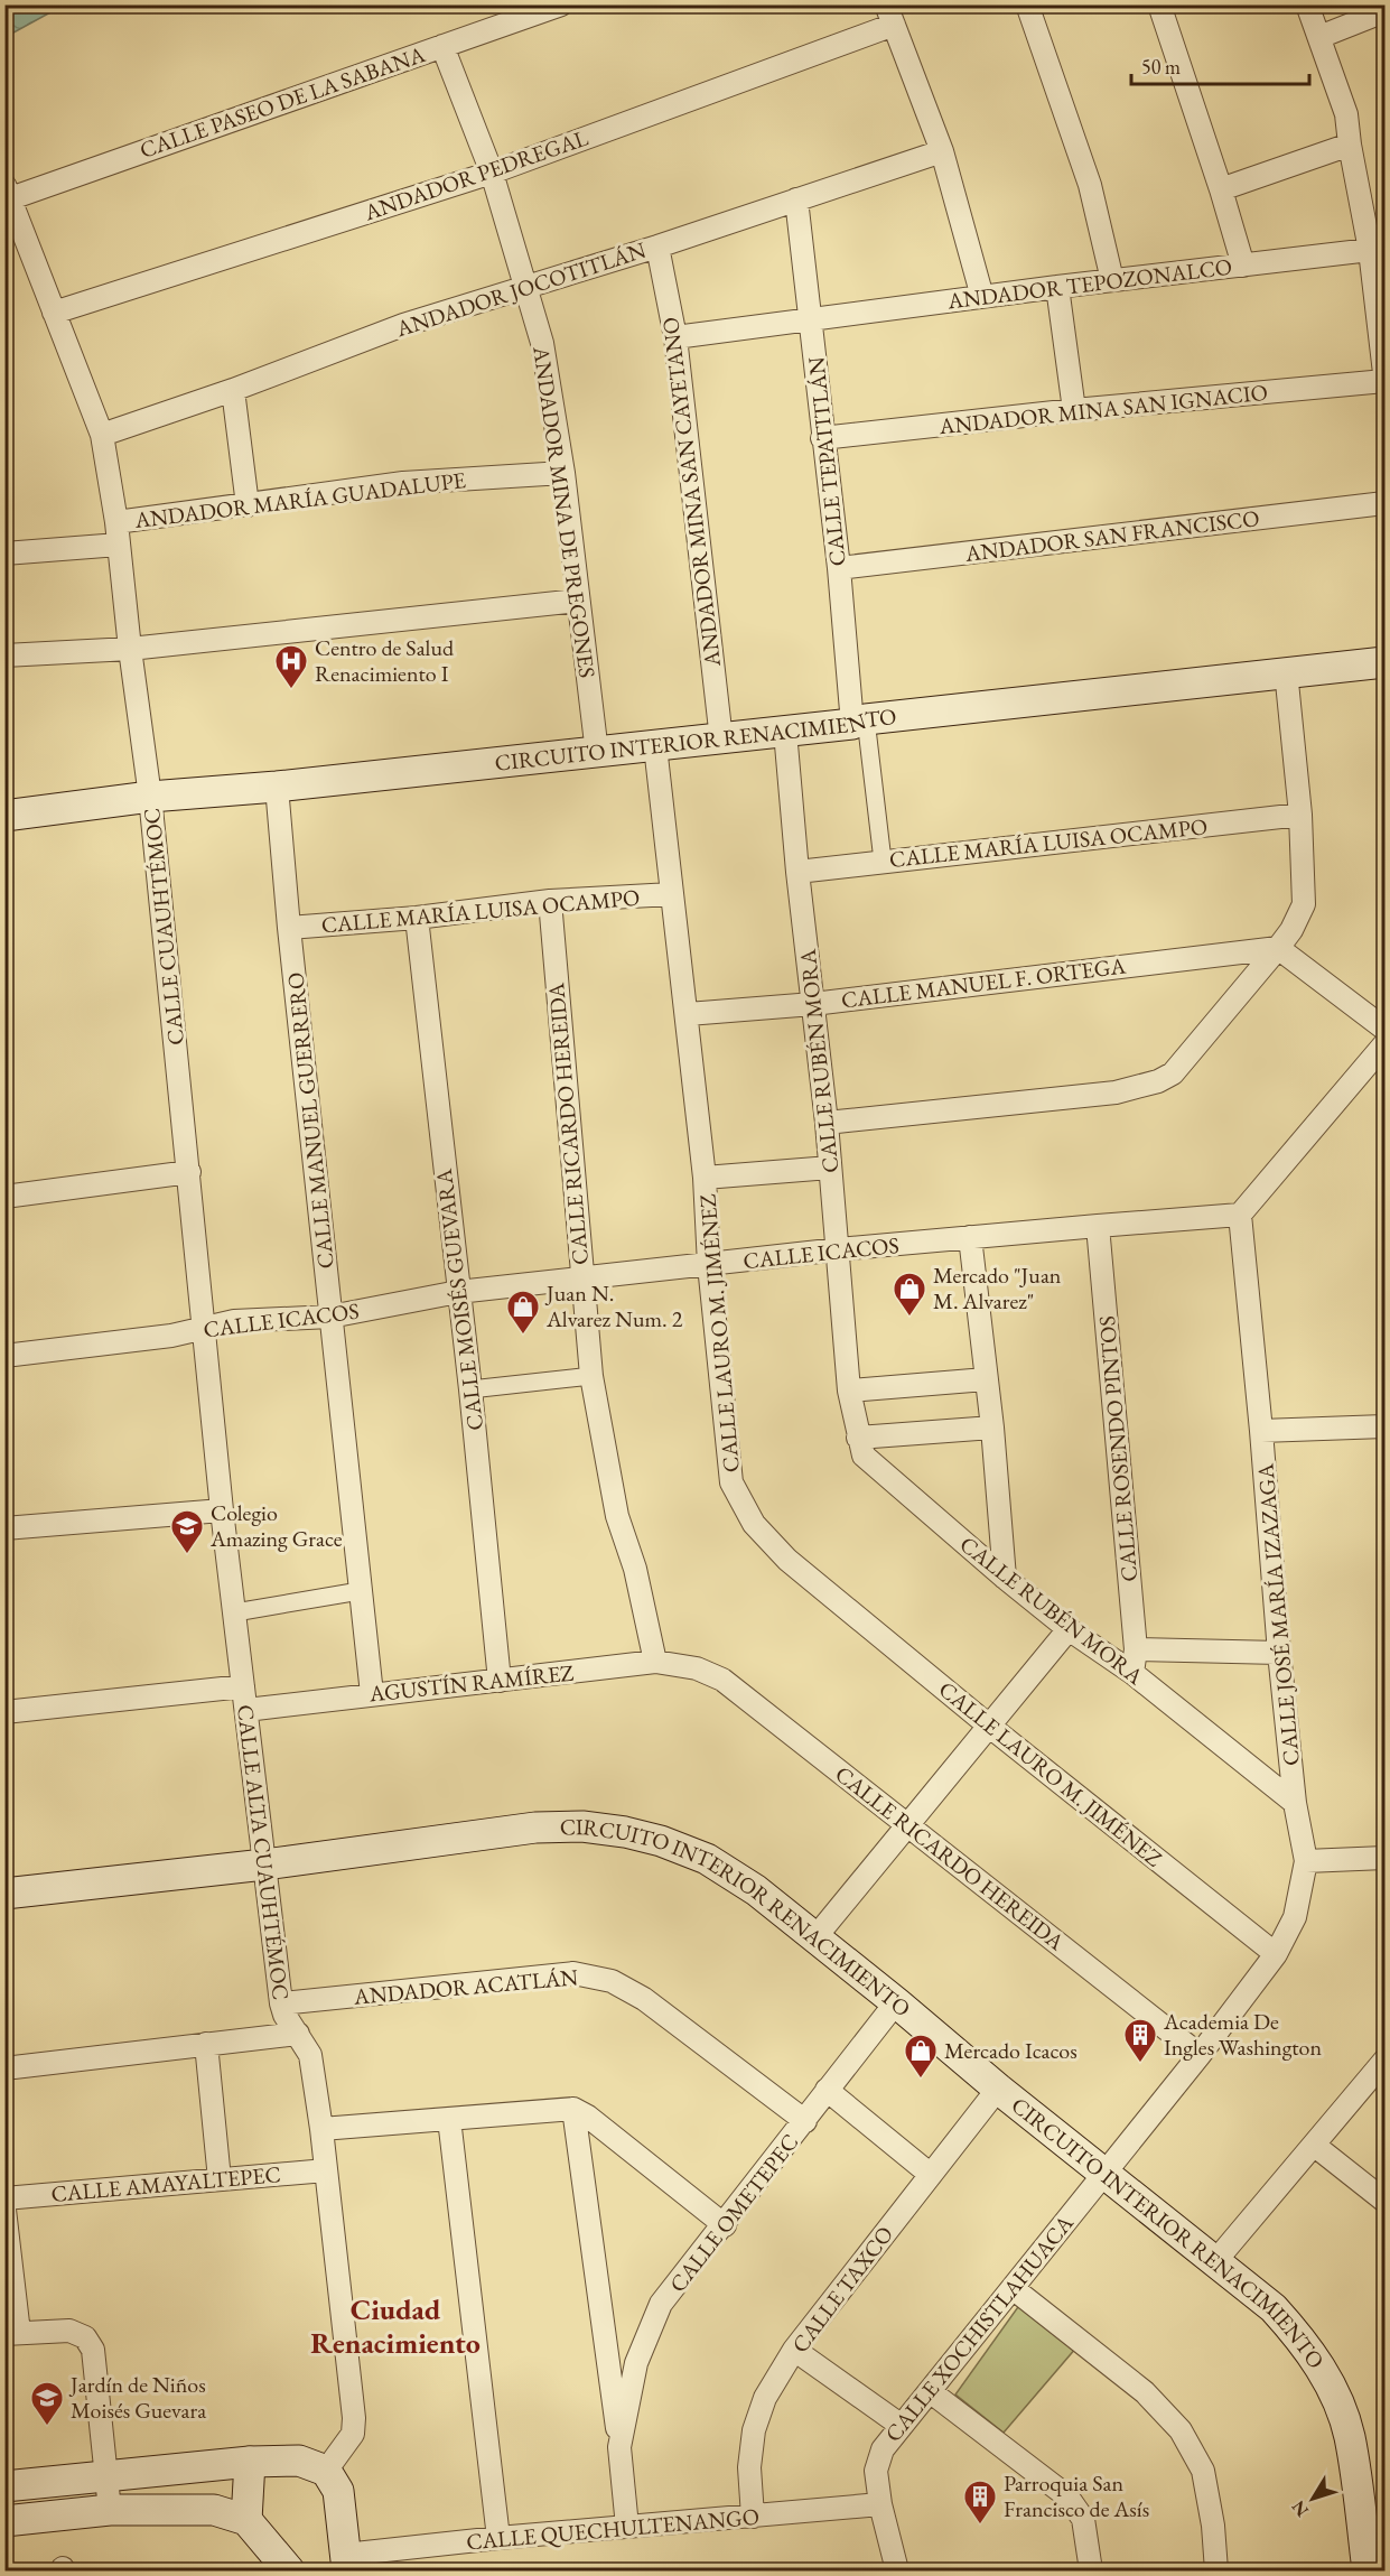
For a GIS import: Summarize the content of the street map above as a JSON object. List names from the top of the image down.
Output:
{
  "streets": {
    "main road": ["CIRCUITO INTERIOR RENACIMIENTO"],
    "street": [
      "CALLE PASEO DE LA SABANA",
      "ANDADOR PEDREGAL",
      "ANDADOR TEPOZONALCO",
      "ANDADOR JOCOTITLÁN",
      "ANDADOR MINA SAN IGNACIO",
      "CALLE TEPATITLÁN",
      "ANDADOR MINA SAN CAYETANO",
      "ANDADOR MARÍA GUADALUPE",
      "ANDADOR MINA DE PREGONES",
      "ANDADOR SAN FRANCISCO",
      "CALLE MARÍA LUISA OCAMPO",
      "CALLE CUAUHTÉMOC",
      "CALLE MANUEL F. ORTEGA",
      "CALLE RUBÉN MORA",
      "CALLE MANUEL GUERRERO",
      "CALLE RICARDO HEREIDA",
      "CALLE ICACOS",
      "CALLE MOISÉS GUEVARA",
      "CALLE LAURO M. JIMÉNEZ",
      "CALLE ROSENDO PINTOS",
      "CALLE JOSÉ MARÍA IZAZAGA",
      "AGUSTÍN RAMÍREZ",
      "CALLE ALTA CUAUHTÉMOC",
      "ANDADOR ACATLÁN",
      "CALLE AMAYALTEPEC",
      "CALLE OMETEPEC",
      "CALLE TAXCO",
      "CALLE XOCHISTLAHUACA",
      "CALLE QUECHULTENANGO"
    ]
  },
  "crossings": [
    ["CALLE PASEO DE LA SABANA", "ANDADOR MINA DE PREGONES"],
    ["CALLE PASEO DE LA SABANA", "CALLE CUAUHTÉMOC"],
    ["ANDADOR PEDREGAL", "ANDADOR MINA DE PREGONES"],
    ["ANDADOR PEDREGAL", "CALLE CUAUHTÉMOC"],
    ["ANDADOR TEPOZONALCO", "CALLE TEPATITLÁN"],
    ["ANDADOR TEPOZONALCO", "ANDADOR MINA SAN CAYETANO"],
    ["ANDADOR JOCOTITLÁN", "CALLE TEPATITLÁN"],
    ["ANDADOR JOCOTITLÁN", "ANDADOR MINA SAN CAYETANO"],
    ["ANDADOR JOCOTITLÁN", "ANDADOR MINA DE PREGONES"],
    ["ANDADOR JOCOTITLÁN", "CALLE CUAUHTÉMOC"],
    ["ANDADOR MINA SAN IGNACIO", "CALLE TEPATITLÁN"],
    ["CALLE TEPATITLÁN", "ANDADOR SAN FRANCISCO"],
    ["CALLE TEPATITLÁN", "CIRCUITO INTERIOR RENACIMIENTO"],
    ["CALLE TEPATITLÁN", "CALLE MARÍA LUISA OCAMPO"],
    ["ANDADOR MINA SAN CAYETANO", "CIRCUITO INTERIOR RENACIMIENTO"],
    ["ANDADOR MARÍA GUADALUPE", "ANDADOR MINA DE PREGONES"],
    ["ANDADOR MARÍA GUADALUPE", "CALLE CUAUHTÉMOC"],
    ["ANDADOR MINA DE PREGONES", "CIRCUITO INTERIOR RENACIMIENTO"],
    ["CIRCUITO INTERIOR RENACIMIENTO", "CALLE CUAUHTÉMOC"],
    ["CIRCUITO INTERIOR RENACIMIENTO", "CALLE RUBÉN MORA"],
    ["CIRCUITO INTERIOR RENACIMIENTO", "CALLE MANUEL GUERRERO"],
    ["CIRCUITO INTERIOR RENACIMIENTO", "CALLE LAURO M. JIMÉNEZ"],
    ["CIRCUITO INTERIOR RENACIMIENTO", "CALLE JOSÉ MARÍA IZAZAGA"],
    ["CIRCUITO INTERIOR RENACIMIENTO", "CALLE ALTA CUAUHTÉMOC"],
    ["CIRCUITO INTERIOR RENACIMIENTO", "CALLE OMETEPEC"],
    ["CIRCUITO INTERIOR RENACIMIENTO", "CALLE TAXCO"],
    ["CIRCUITO INTERIOR RENACIMIENTO", "CALLE XOCHISTLAHUACA"],
    ["CALLE MARÍA LUISA OCAMPO", "CALLE RUBÉN MORA"],
    ["CALLE MARÍA LUISA OCAMPO", "CALLE MANUEL GUERRERO"],
    ["CALLE MARÍA LUISA OCAMPO", "CALLE RICARDO HEREIDA"],
    ["CALLE MARÍA LUISA OCAMPO", "CALLE MOISÉS GUEVARA"],
    ["CALLE MARÍA LUISA OCAMPO", "CALLE LAURO M. JIMÉNEZ"],
    ["CALLE CUAUHTÉMOC", "CALLE ICACOS"],
    ["CALLE CUAUHTÉMOC", "CALLE ALTA CUAUHTÉMOC"],
    ["CALLE MANUEL F. ORTEGA", "CALLE RUBÉN MORA"],
    ["CALLE MANUEL F. ORTEGA", "CALLE LAURO M. JIMÉNEZ"],
    ["CALLE RUBÉN MORA", "CALLE ICACOS"],
    ["CALLE RUBÉN MORA", "CALLE ROSENDO PINTOS"],
    ["CALLE RUBÉN MORA", "CALLE JOSÉ MARÍA IZAZAGA"],
    ["CALLE MANUEL GUERRERO", "CALLE ICACOS"],
    ["CALLE MANUEL GUERRERO", "AGUSTÍN RAMÍREZ"],
    ["CALLE RICARDO HEREIDA", "CALLE ICACOS"],
    ["CALLE RICARDO HEREIDA", "CALLE JOSÉ MARÍA IZAZAGA"],
    ["CALLE RICARDO HEREIDA", "AGUSTÍN RAMÍREZ"],
    ["CALLE ICACOS", "CALLE MOISÉS GUEVARA"],
    ["CALLE ICACOS", "CALLE LAURO M. JIMÉNEZ"],
    ["CALLE ICACOS", "CALLE ROSENDO PINTOS"],
    ["CALLE ICACOS", "CALLE JOSÉ MARÍA IZAZAGA"],
    ["CALLE MOISÉS GUEVARA", "AGUSTÍN RAMÍREZ"],
    ["CALLE LAURO M. JIMÉNEZ", "CALLE JOSÉ MARÍA IZAZAGA"],
    ["CALLE JOSÉ MARÍA IZAZAGA", "CALLE XOCHISTLAHUACA"],
    ["AGUSTÍN RAMÍREZ", "CALLE ALTA CUAUHTÉMOC"],
    ["CALLE ALTA CUAUHTÉMOC", "ANDADOR ACATLÁN"],
    ["CALLE ALTA CUAUHTÉMOC", "CALLE AMAYALTEPEC"],
    ["ANDADOR ACATLÁN", "CALLE OMETEPEC"],
    ["CALLE OMETEPEC", "CALLE QUECHULTENANGO"],
    ["CALLE TAXCO", "CALLE QUECHULTENANGO"],
    ["CALLE XOCHISTLAHUACA", "CALLE QUECHULTENANGO"]
  ],
  "districts": ["Ciudad Renacimiento"],
  "places": {
    "hospital": ["Centro de Salud Renacimiento I"],
    "shop": ["Mercado \"Juan M. Alvarez\"", "Juan N. Alvarez Num. 2", "Mercado Icacos"],
    "school or university": ["Colegio Amazing Grace", "Jardín de Niños Moisés Guevara"],
    "building": ["Academia De Ingles Washington", "Parroquia San Francisco de Asís"]
  },
  "scale_bar": "50 m",
  "north": "bottom left"
}
